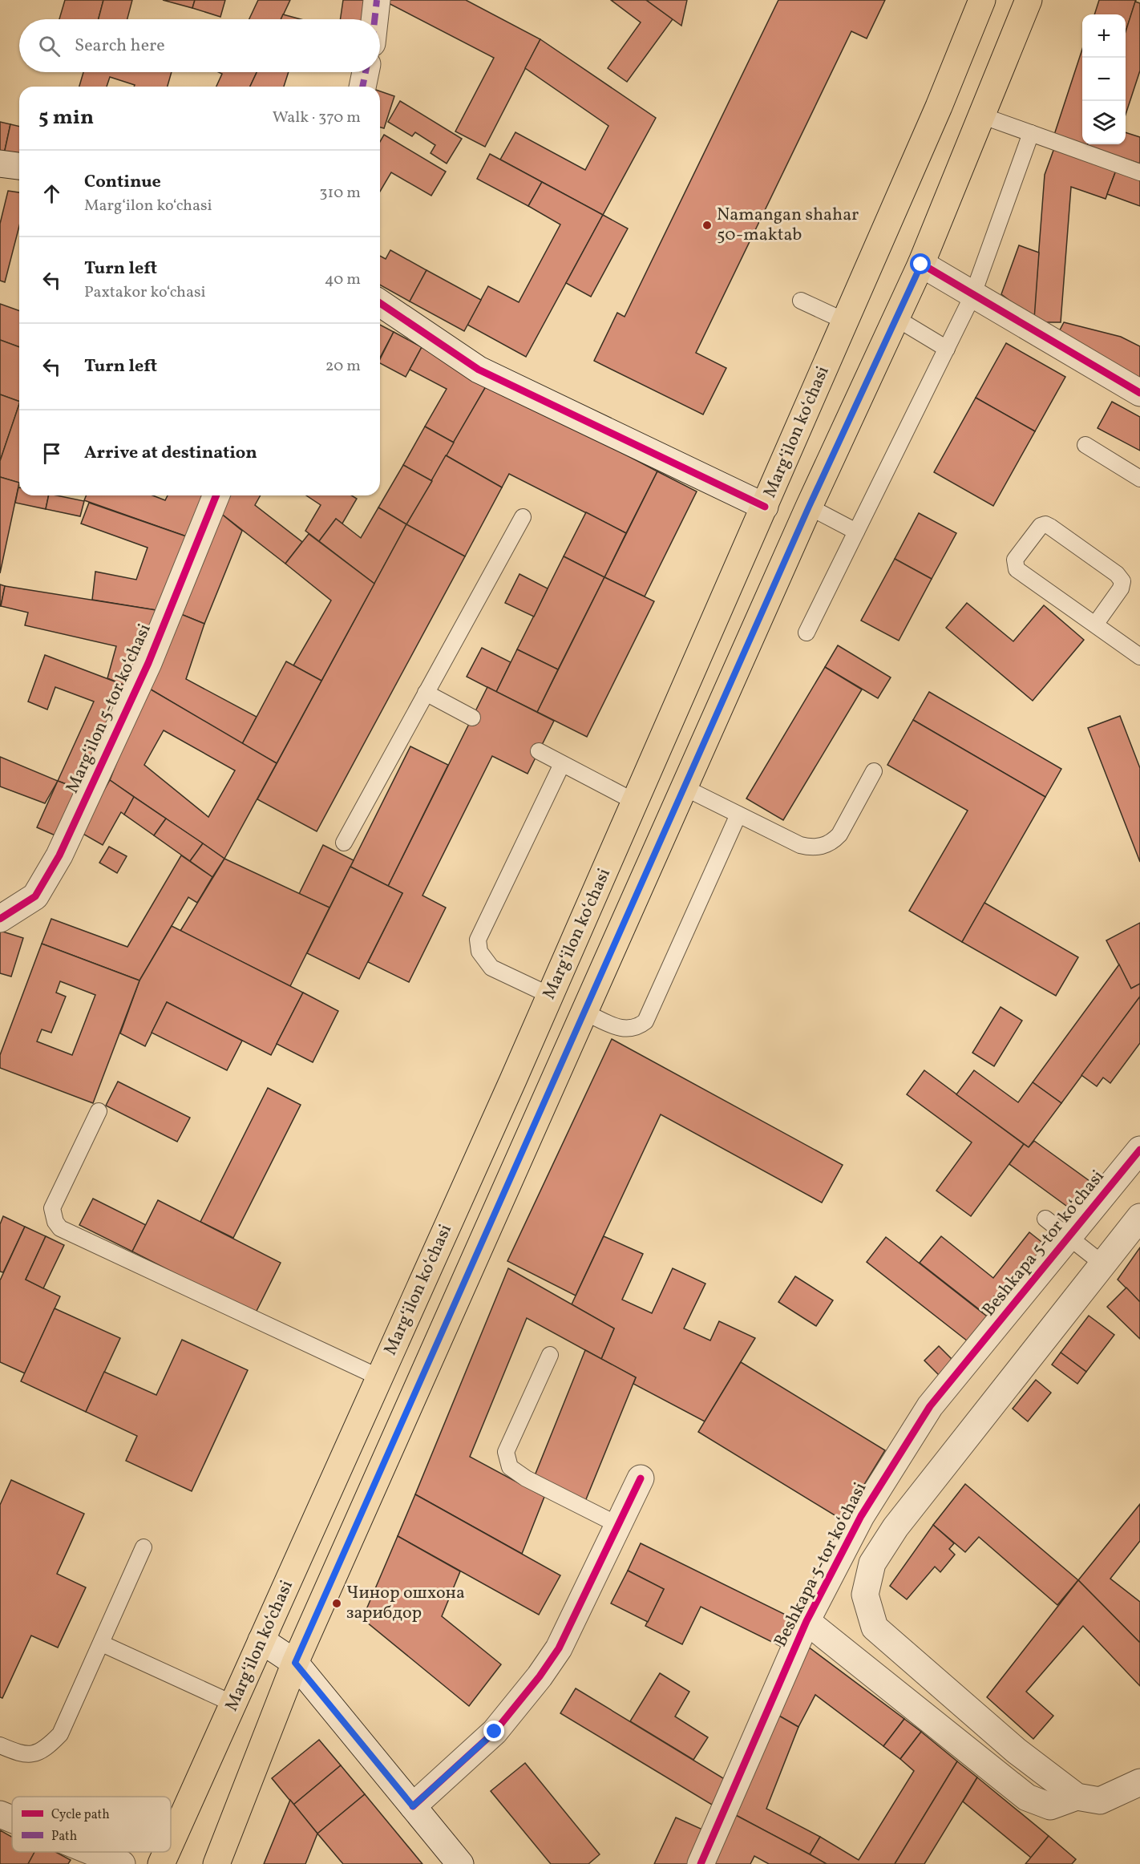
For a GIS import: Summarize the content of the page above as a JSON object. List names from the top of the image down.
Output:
{
  "streets": {
    "main road": ["Margʻilon koʻchasi"],
    "street": ["Margʻilon 5-tor koʻchasi", "Beshkapa 5-tor koʻchasi"]
  },
  "places": ["Namangan shahar 50-maktab", "Чинор ошхона зарибдор"],
  "legend": ["Cycle path", "Path"],
  "page": {
    "map_buttons": ["+", "−"],
    "search": "Search here",
    "heading": ["5 min", "Walk · 370 m"],
    "list": [
      ["Continue", "Margʻilon koʻchasi", "310 m"],
      ["Turn left", "Paxtakor koʻchasi", "40 m"],
      ["Turn left", "20 m"],
      "Arrive at destination"
    ]
  }
}
